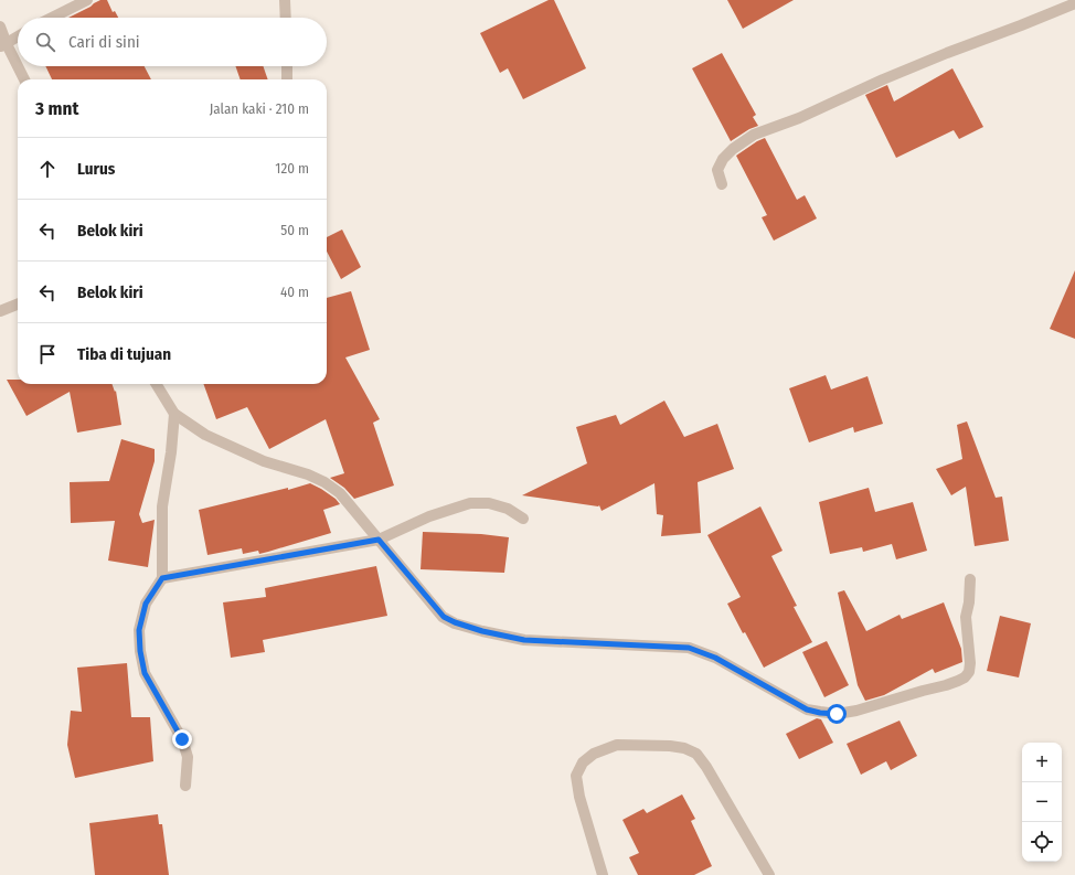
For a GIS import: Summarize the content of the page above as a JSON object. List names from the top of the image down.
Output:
{
  "page": {
    "search": "Cari di sini",
    "heading": ["3 mnt", "Jalan kaki · 210 m"],
    "list": [
      ["Lurus", "120 m"],
      ["Belok kiri", "50 m"],
      ["Belok kiri", "40 m"],
      "Tiba di tujuan"
    ],
    "map_buttons": ["+", "−"]
  }
}
